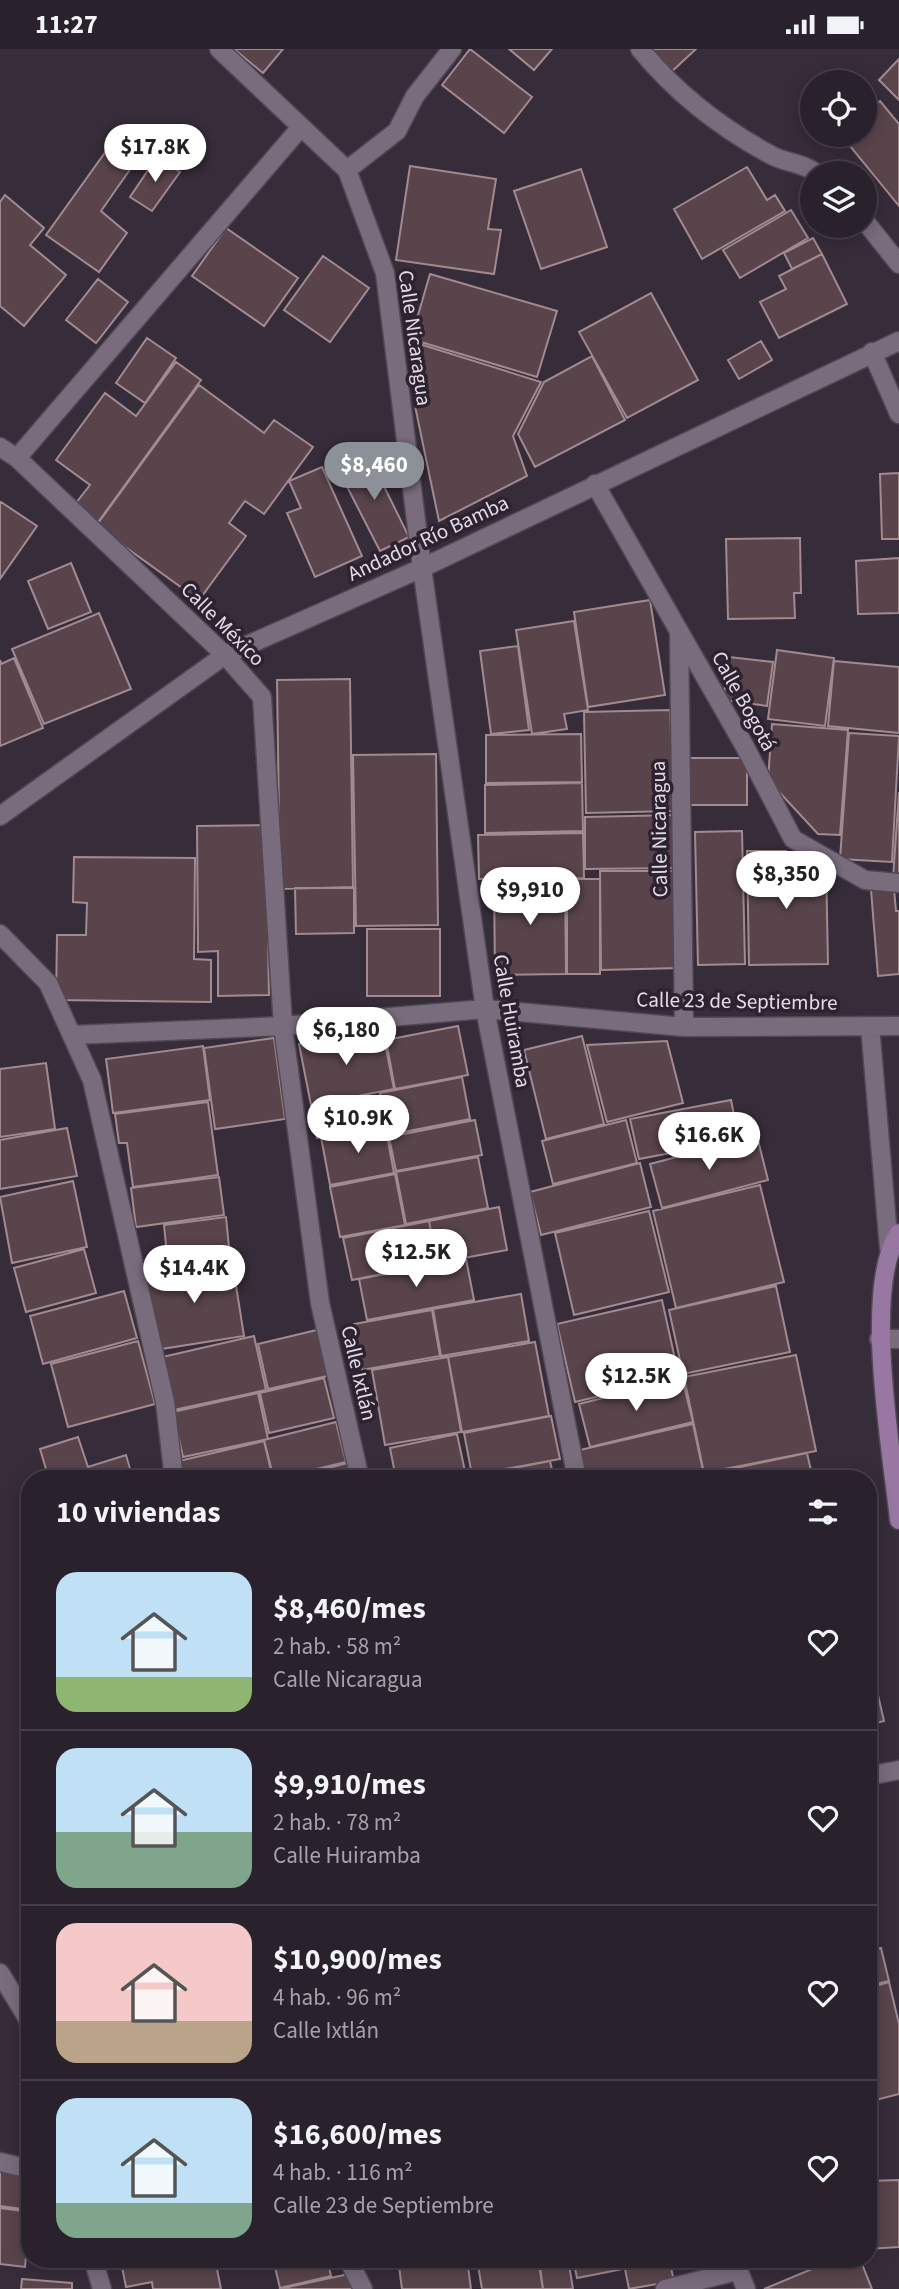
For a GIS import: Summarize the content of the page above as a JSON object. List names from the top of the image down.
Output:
{
  "streets": {
    "street": [
      "Calle Nicaragua",
      "Andador Río Bamba",
      "Calle México",
      "Calle Bogotá",
      "Calle 23 de Septiembre",
      "Calle Huiramba",
      "Calle Ixtlán"
    ]
  },
  "crossings": [
    ["Calle Nicaragua", "Andador Río Bamba"],
    ["Calle Nicaragua", "Calle Bogotá"],
    ["Calle Nicaragua", "Calle 23 de Septiembre"],
    ["Calle Nicaragua", "Calle Huiramba"],
    ["Andador Río Bamba", "Calle México"],
    ["Andador Río Bamba", "Calle Bogotá"],
    ["Andador Río Bamba", "Calle Huiramba"],
    ["Calle México", "Calle 23 de Septiembre"],
    ["Calle México", "Calle Ixtlán"],
    ["Calle 23 de Septiembre", "Calle Huiramba"],
    ["Calle 23 de Septiembre", "Calle Ixtlán"]
  ],
  "page": {
    "status": "11:27",
    "price": [
      "$17.8K",
      "$8,460",
      "$8,350",
      "$9,910",
      "$6,180",
      "$10.9K",
      "$16.6K",
      "$12.5K",
      "$14.4K",
      "$12.5K"
    ],
    "heading": "10 viviendas",
    "list": [
      {
        "name": "$8,460/mes",
        "note": "2 hab. · 58 m² · Calle Nicaragua"
      },
      {
        "name": "$9,910/mes",
        "note": "2 hab. · 78 m² · Calle Huiramba"
      },
      {
        "name": "$10,900/mes",
        "note": "4 hab. · 96 m² · Calle Ixtlán"
      },
      {
        "name": "$16,600/mes",
        "note": "4 hab. · 116 m² · Calle 23 de Septiembre"
      }
    ]
  }
}
